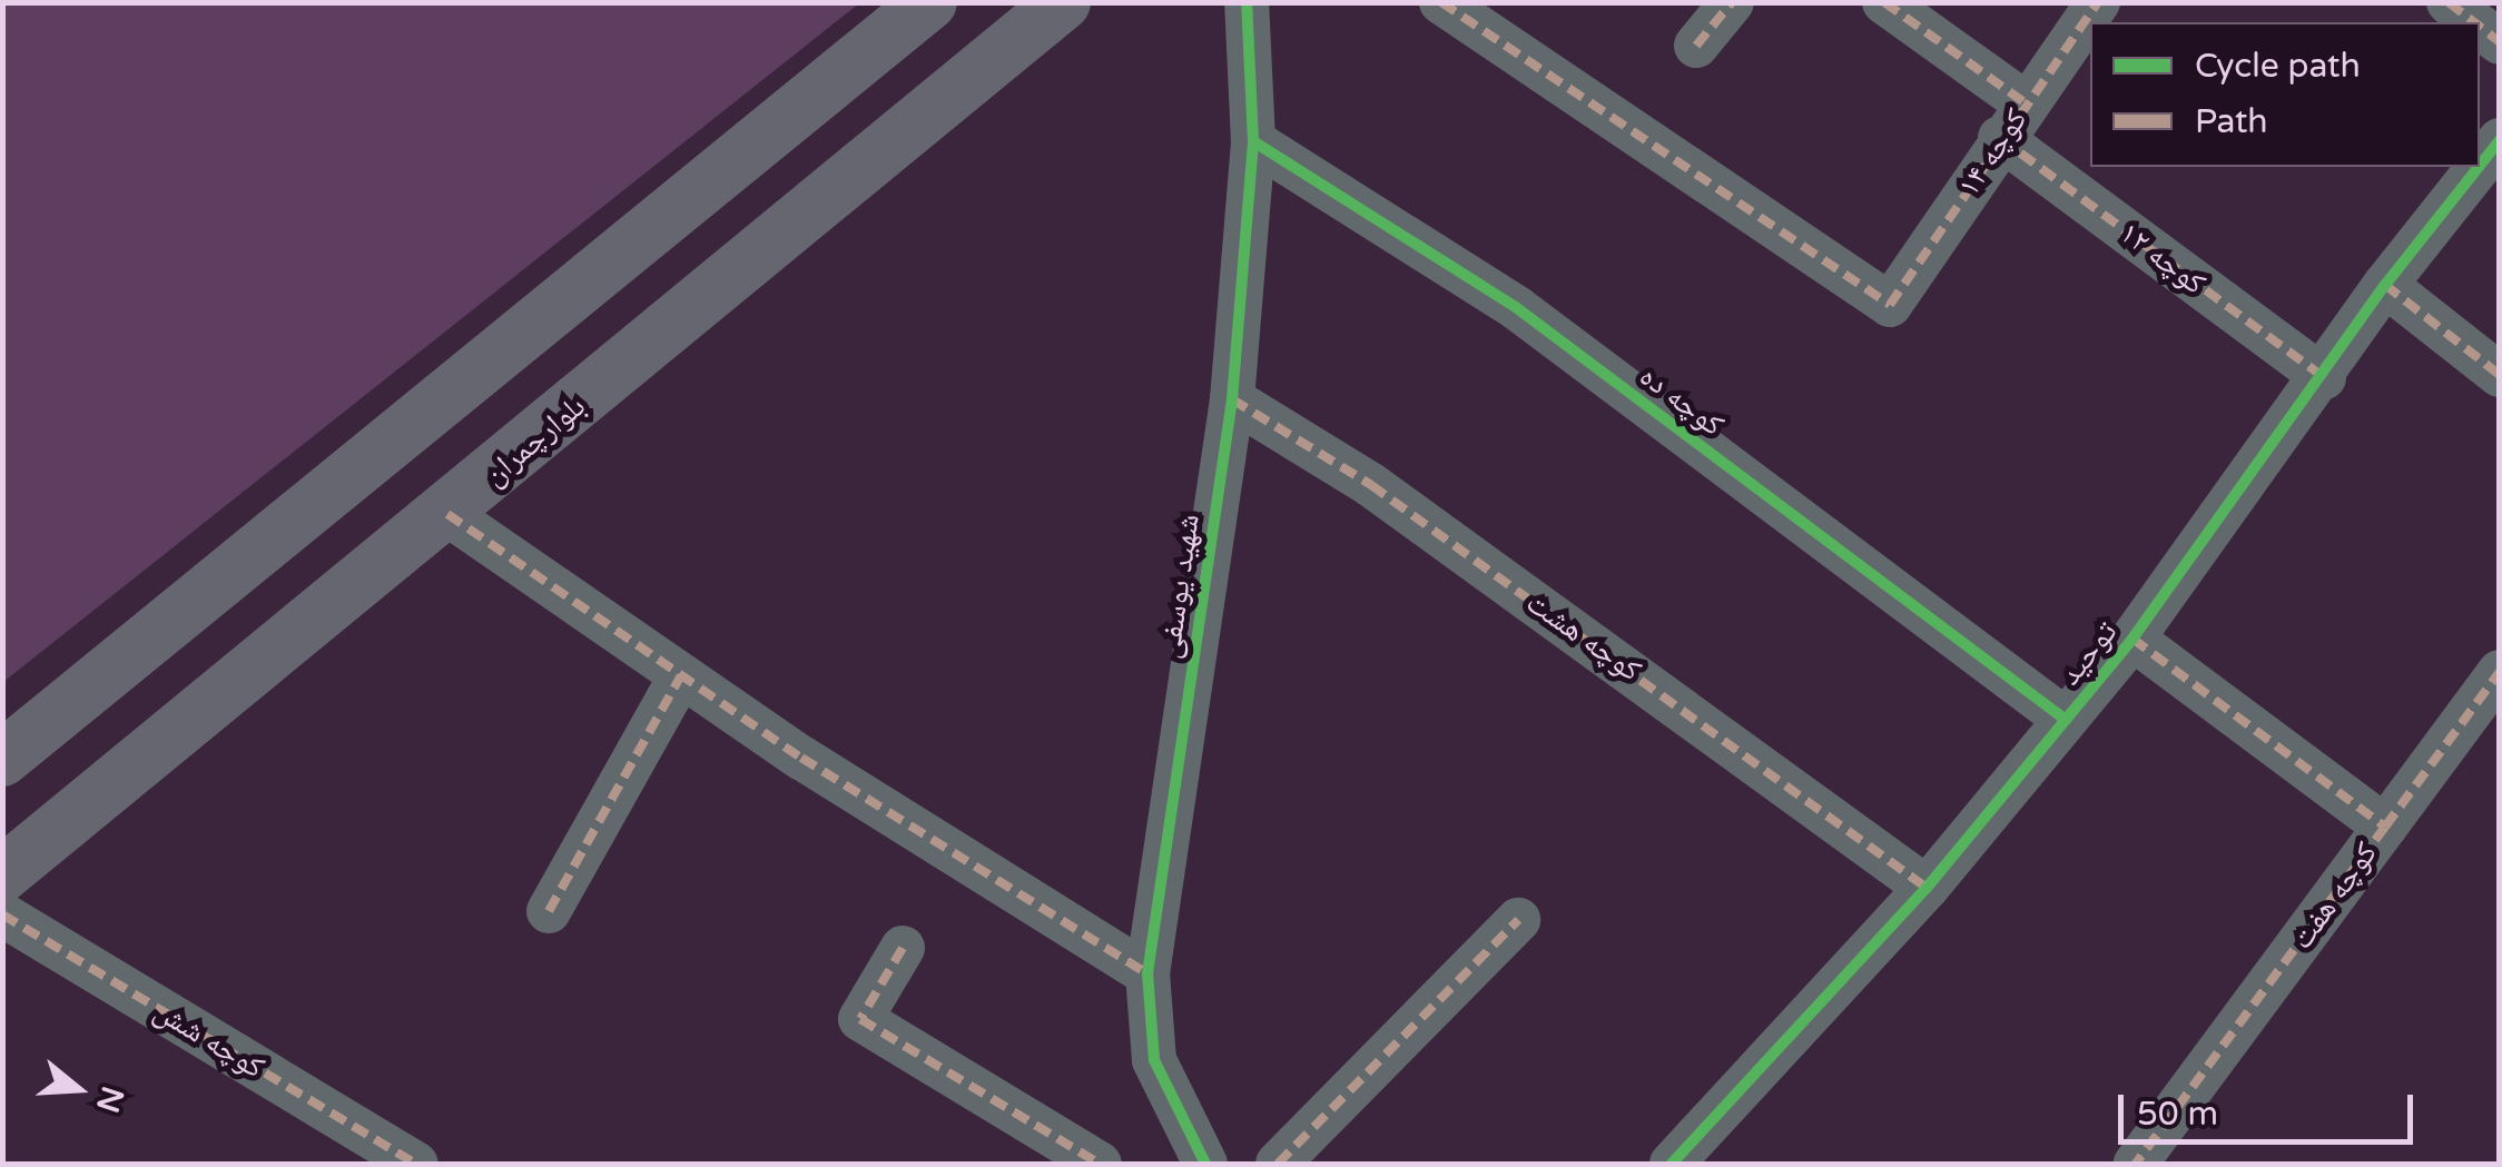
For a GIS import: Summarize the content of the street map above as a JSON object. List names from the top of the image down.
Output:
{
  "streets": {
    "main road": ["بلوارچمران"],
    "street": [
      "کوچه ۱۴",
      "کوچه ۱۲",
      "کوچه ده",
      "شهید یوسفی",
      "کوچه هشت",
      "توحید",
      "کوچه هفت",
      "کوچه شش"
    ]
  },
  "crossings": [
    ["کوچه ۱۴", "کوچه ۱۲"],
    ["کوچه ۱۲", "توحید"],
    ["کوچه ده", "شهید یوسفی"],
    ["کوچه ده", "توحید"],
    ["شهید یوسفی", "کوچه هشت"],
    ["کوچه هشت", "توحید"],
    ["توحید", "کوچه هفت"]
  ],
  "legend": ["Cycle path", "Path"],
  "scale_bar": "50 m",
  "north": "right"
}
